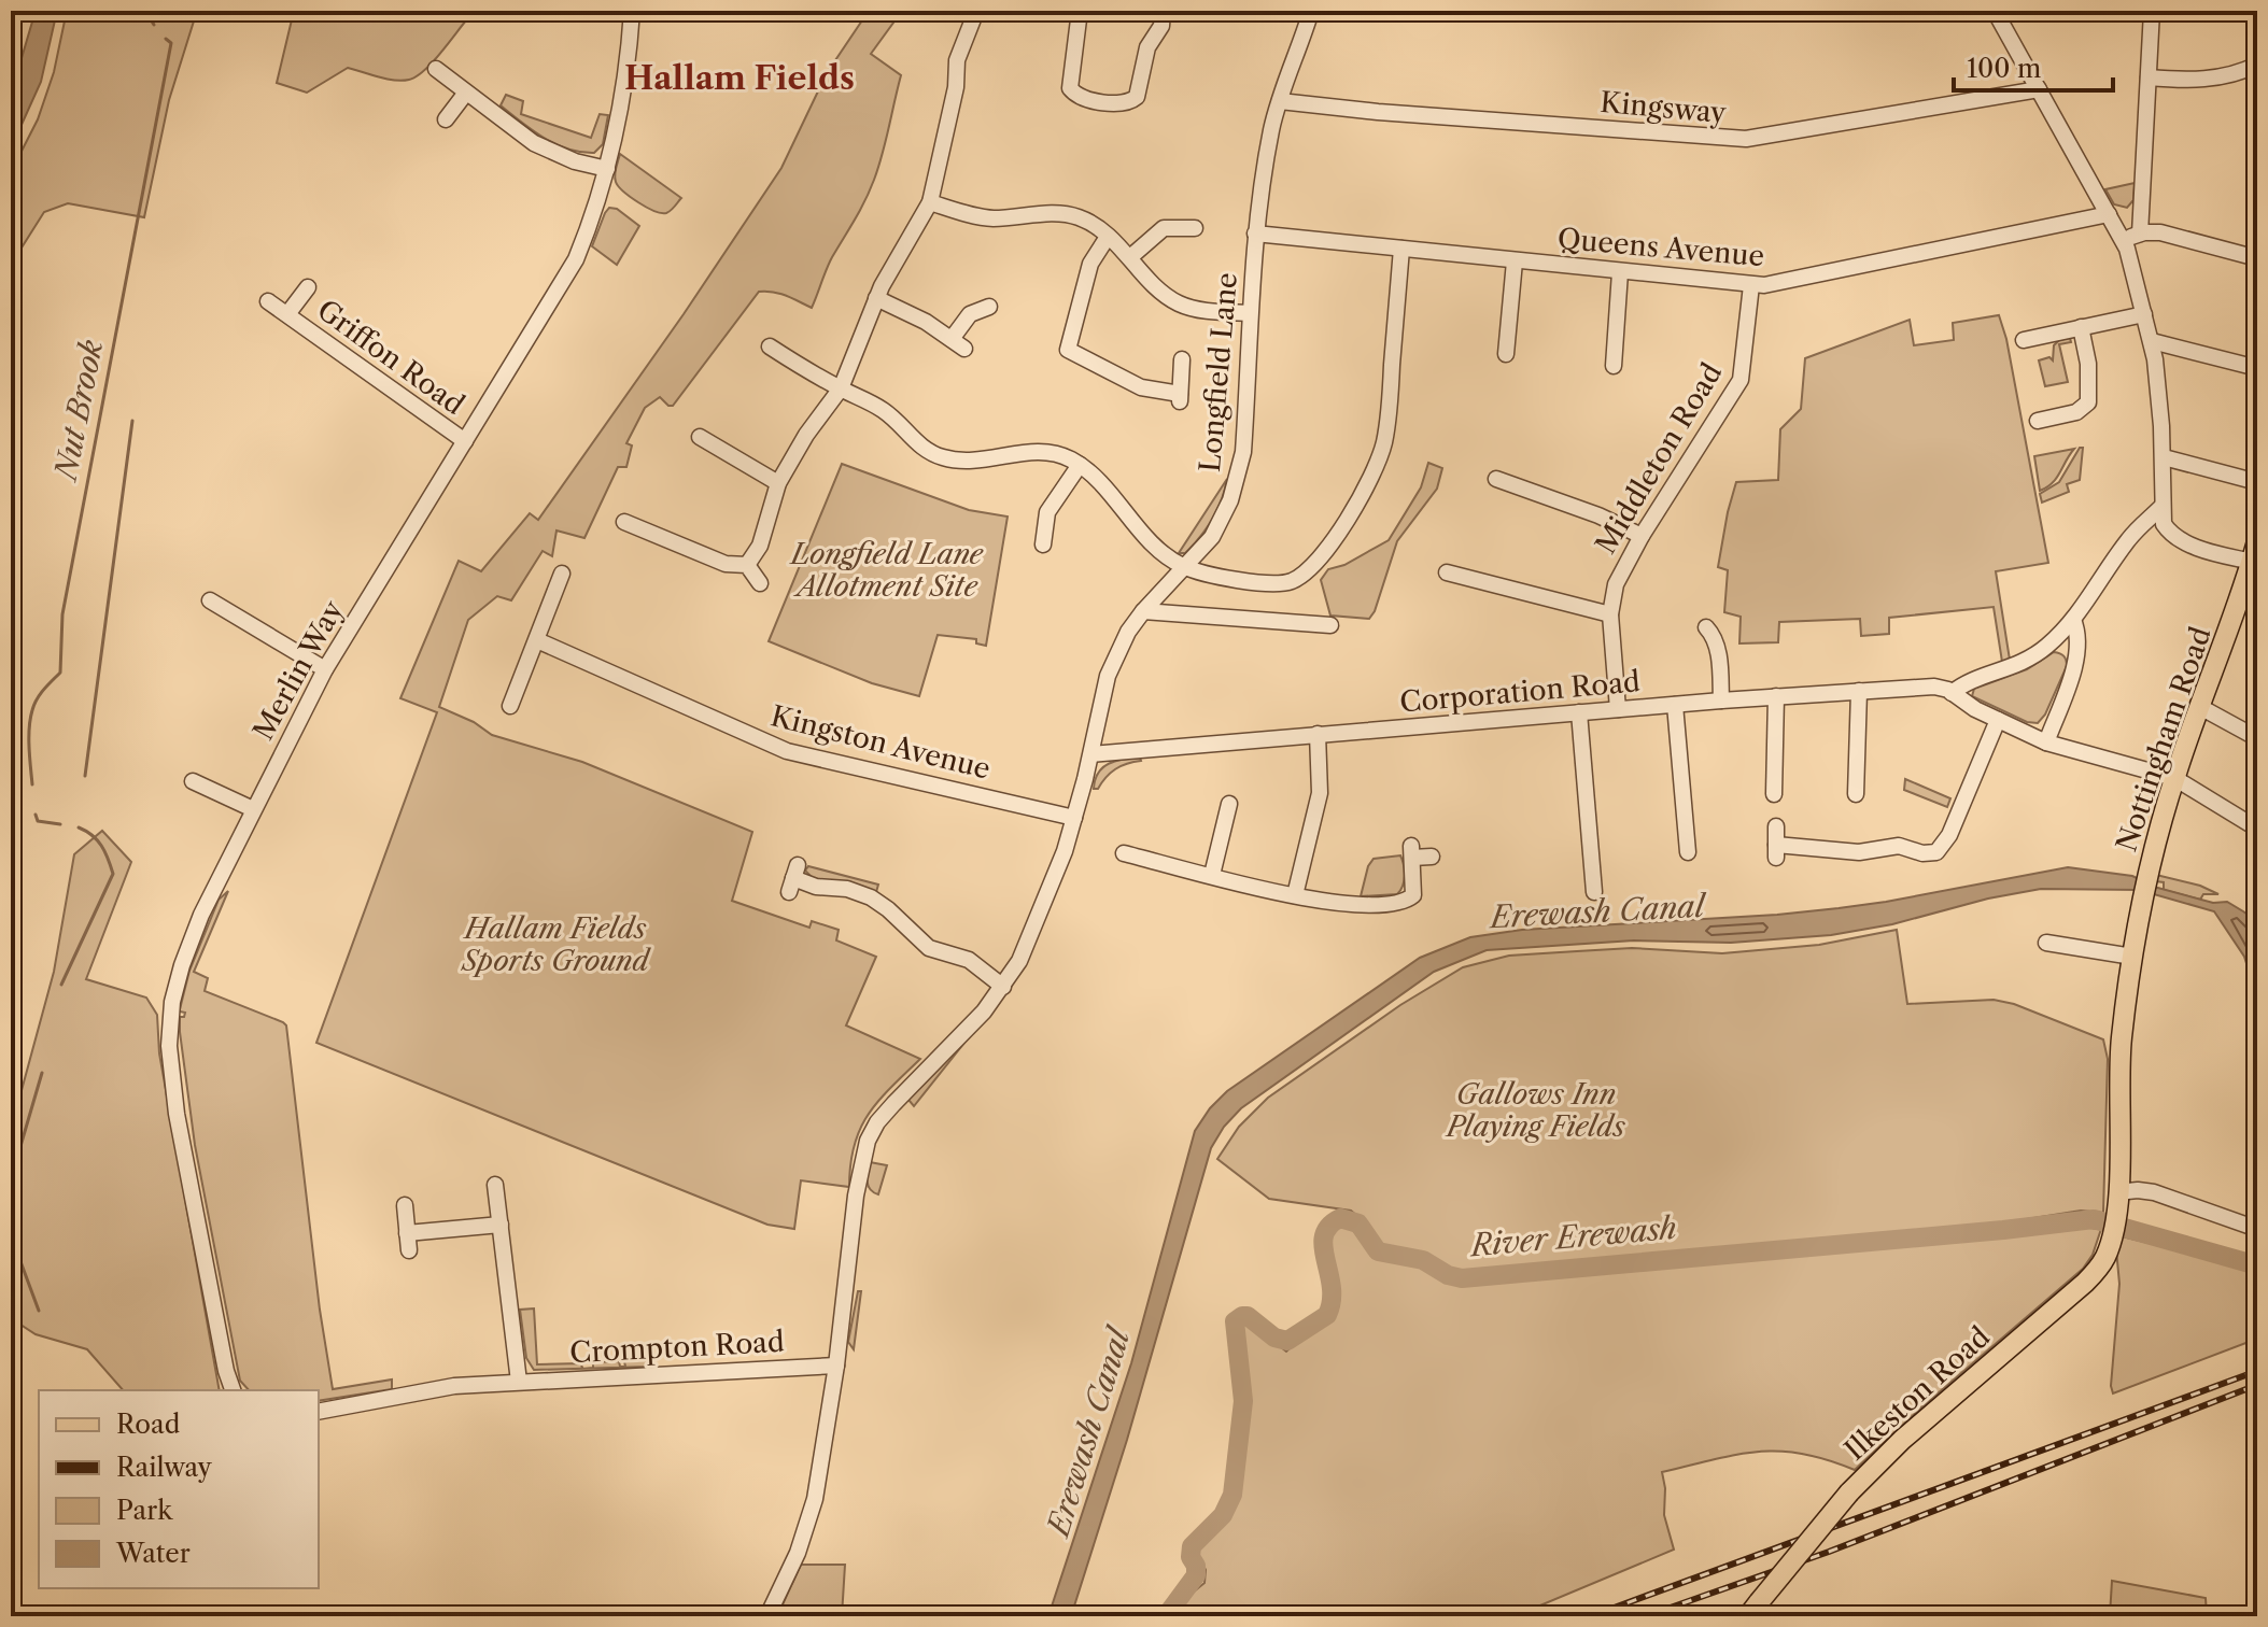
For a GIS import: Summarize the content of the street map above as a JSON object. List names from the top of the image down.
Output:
{
  "streets": {
    "main road": ["Nottingham Road", "Ilkeston Road"],
    "street": [
      "Kingsway",
      "Queens Avenue",
      "Griffon Road",
      "Longfield Lane",
      "Middleton Road",
      "Merlin Way",
      "Corporation Road",
      "Kingston Avenue",
      "Crompton Road"
    ]
  },
  "crossings": [
    ["Kingsway", "Longfield Lane"],
    ["Queens Avenue", "Longfield Lane"],
    ["Queens Avenue", "Middleton Road"],
    ["Griffon Road", "Merlin Way"],
    ["Longfield Lane", "Corporation Road"],
    ["Longfield Lane", "Kingston Avenue"],
    ["Longfield Lane", "Crompton Road"],
    ["Middleton Road", "Corporation Road"],
    ["Nottingham Road", "Ilkeston Road"]
  ],
  "districts": ["Hallam Fields"],
  "water": ["Nut Brook", "Erewash Canal", "River Erewash"],
  "parks": ["Longfield Lane Allotment Site", "Hallam Fields Sports Ground", "Gallows Inn Playing Fields"],
  "legend": [
    "Road",
    "Railway",
    "Park",
    "Water"
  ],
  "scale_bar": "100 m"
}
